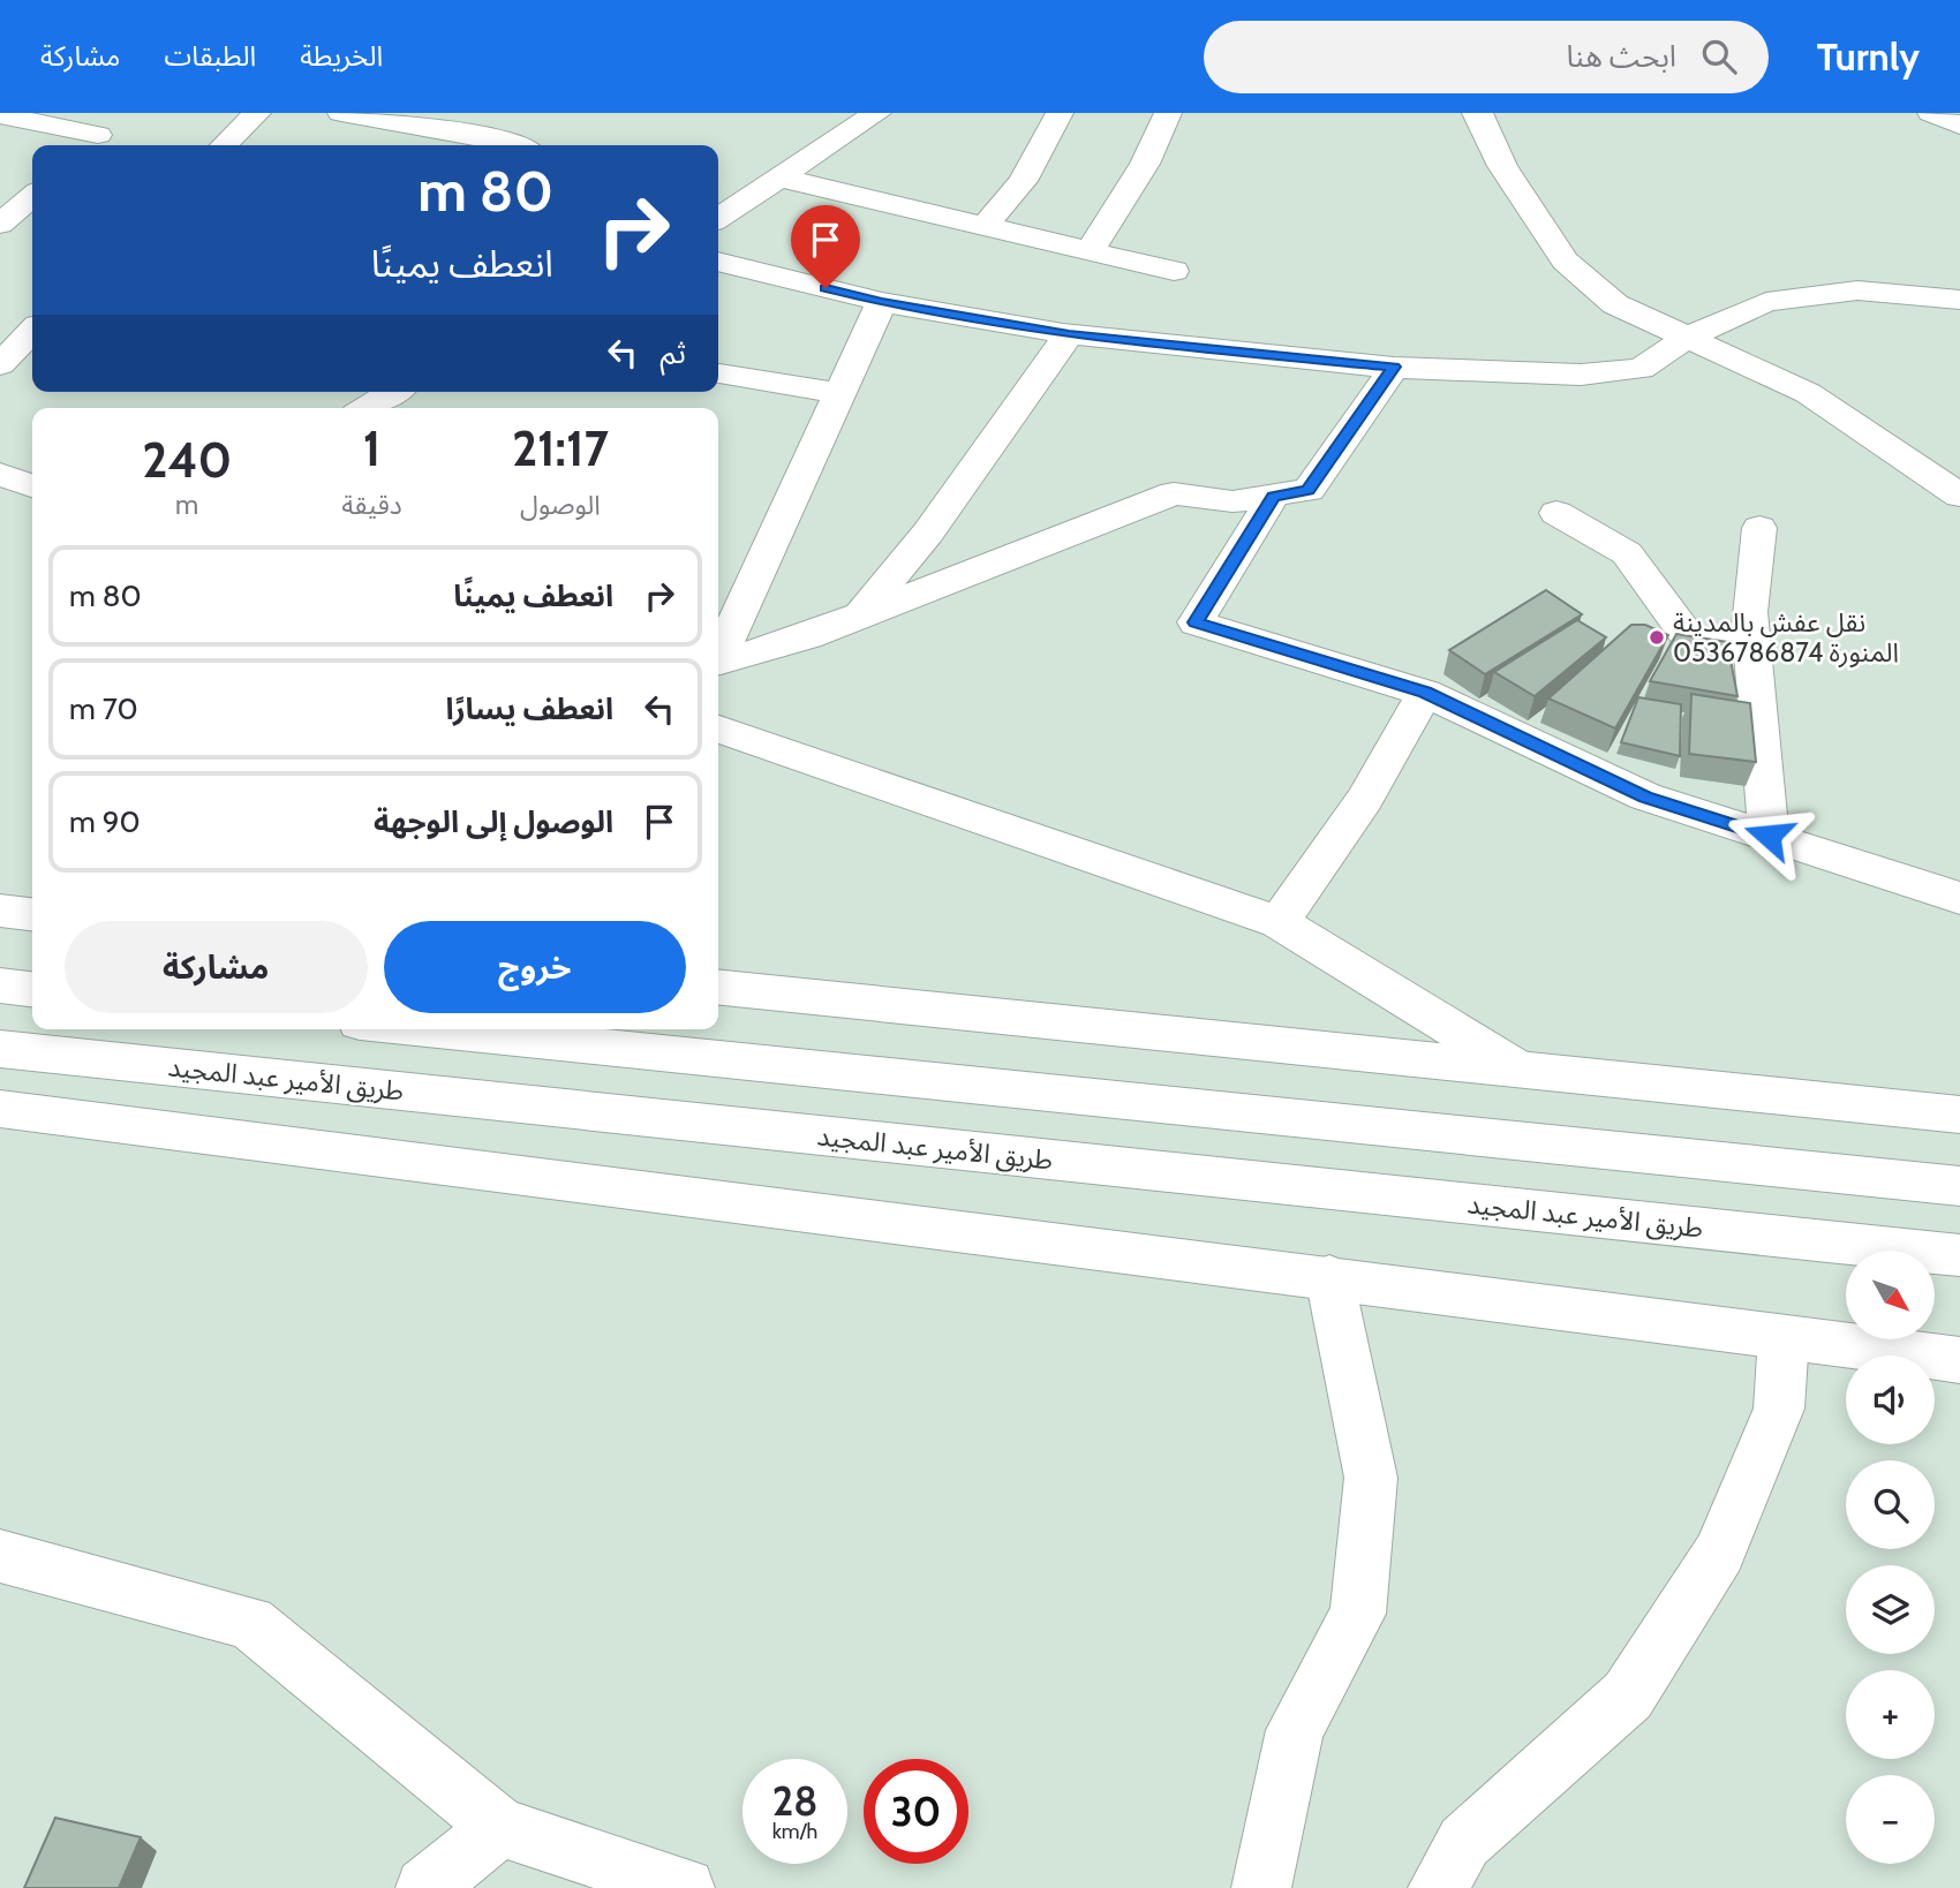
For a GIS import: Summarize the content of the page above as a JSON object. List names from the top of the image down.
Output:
{
  "streets": {
    "street": ["طريق الأمير عبد المجيد"]
  },
  "places": ["نقل عفش بالمدينة المنورة 0536786874"],
  "north": "bottom right",
  "page": {
    "header": "Turnly",
    "search": "ابحث هنا",
    "nav": ["الخريطة", "الطبقات", "مشاركة"],
    "turn": ["80 m", "انعطف يمينًا"],
    "then": "ثم",
    "eta": [
      "21:17",
      "الوصول",
      "1",
      "دقيقة",
      "240",
      "m"
    ],
    "list": [
      {
        "name": "انعطف يمينًا",
        "value": "80 m"
      },
      {
        "name": "انعطف يسارًا",
        "value": "70 m"
      },
      {
        "name": "الوصول إلى الوجهة",
        "value": "90 m"
      }
    ],
    "buttons": ["خروج", "مشاركة"],
    "map_buttons": ["+", "−"],
    "speed": "28 km/h",
    "limit": "30"
  }
}
